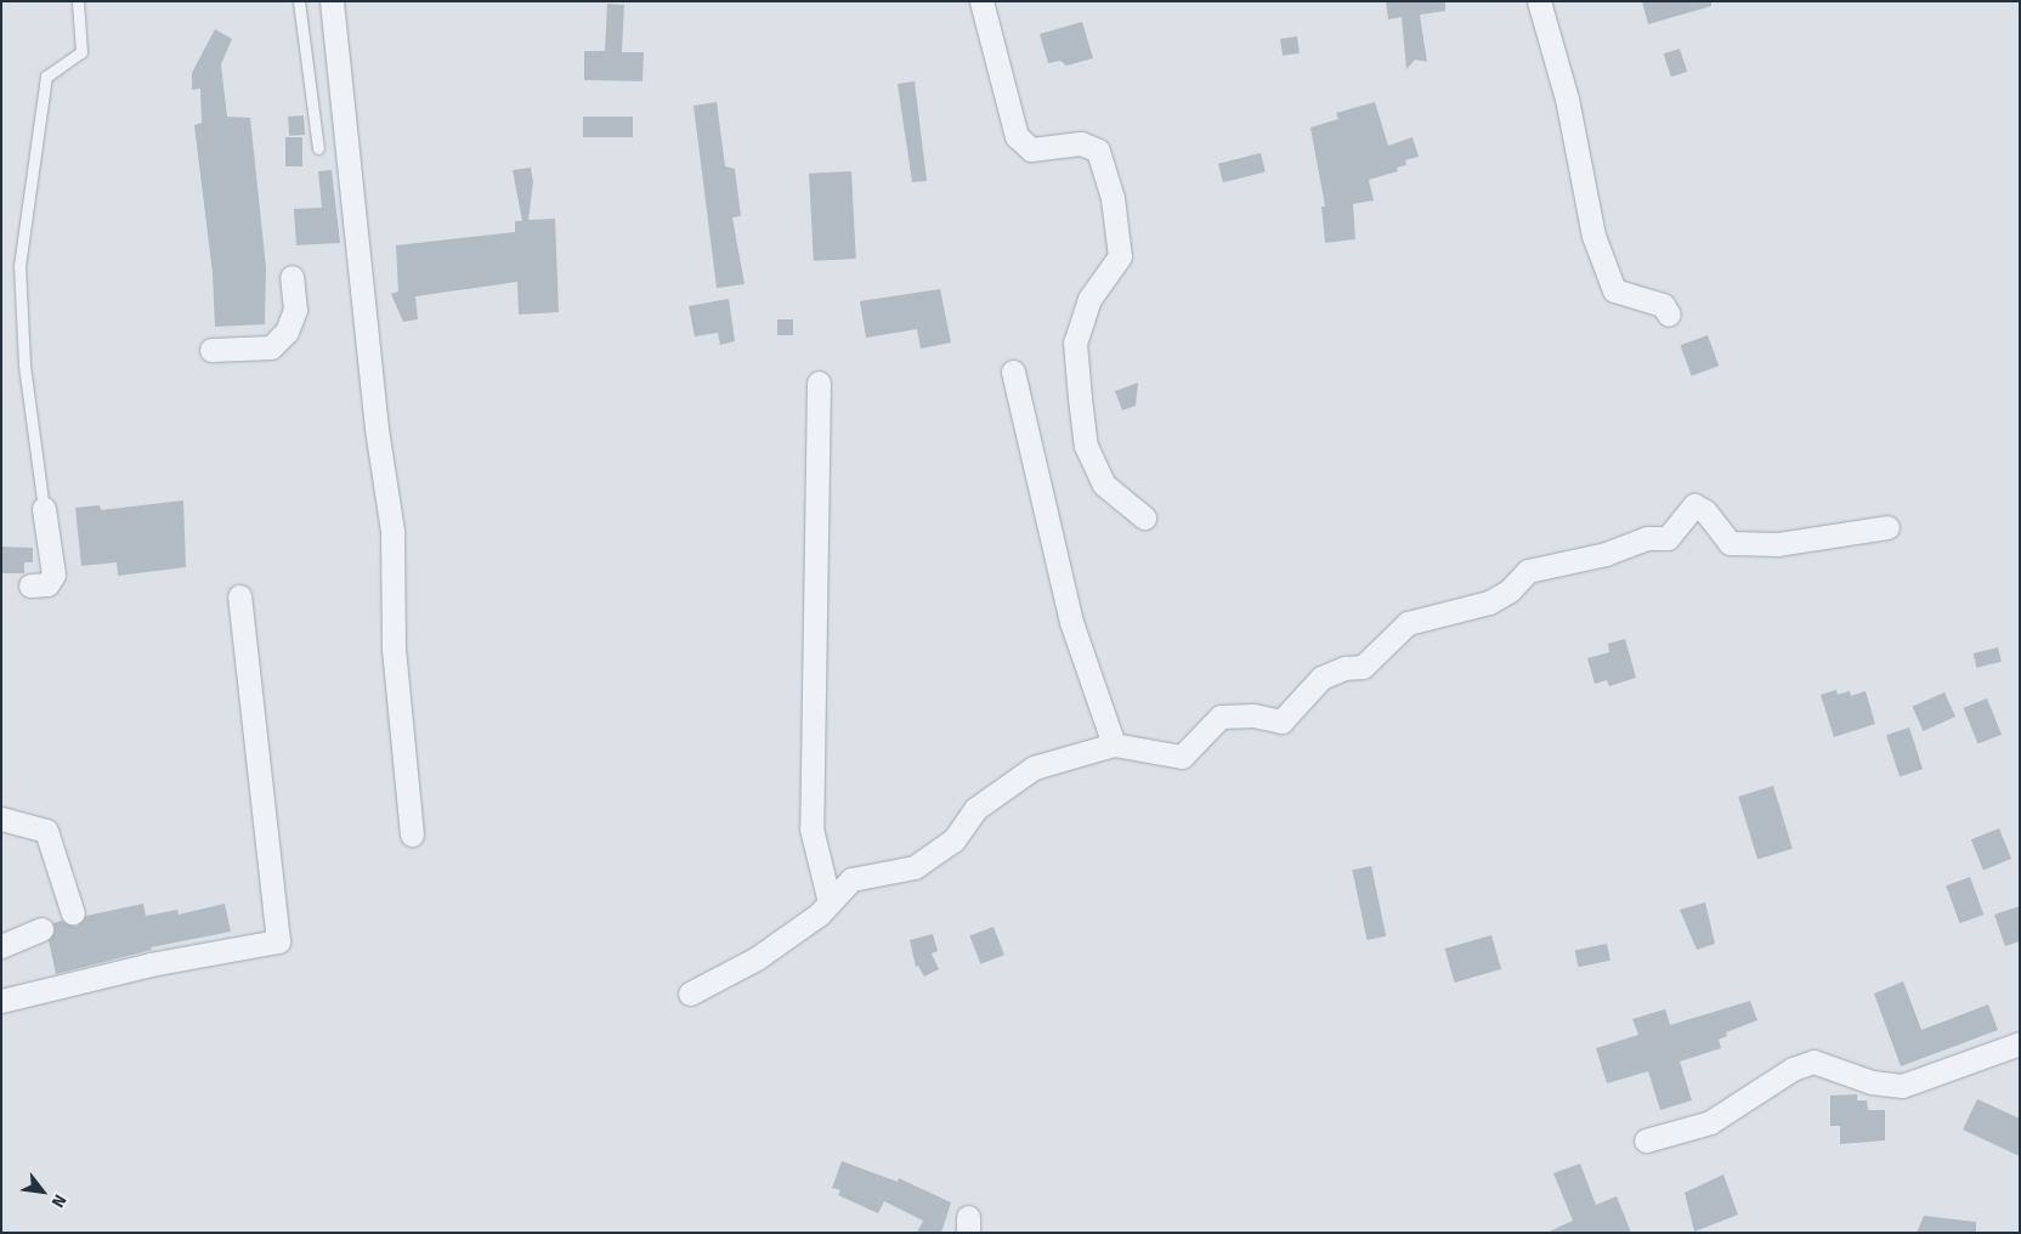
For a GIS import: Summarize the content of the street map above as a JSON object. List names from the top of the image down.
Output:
{
  "north": "bottom right"
}
